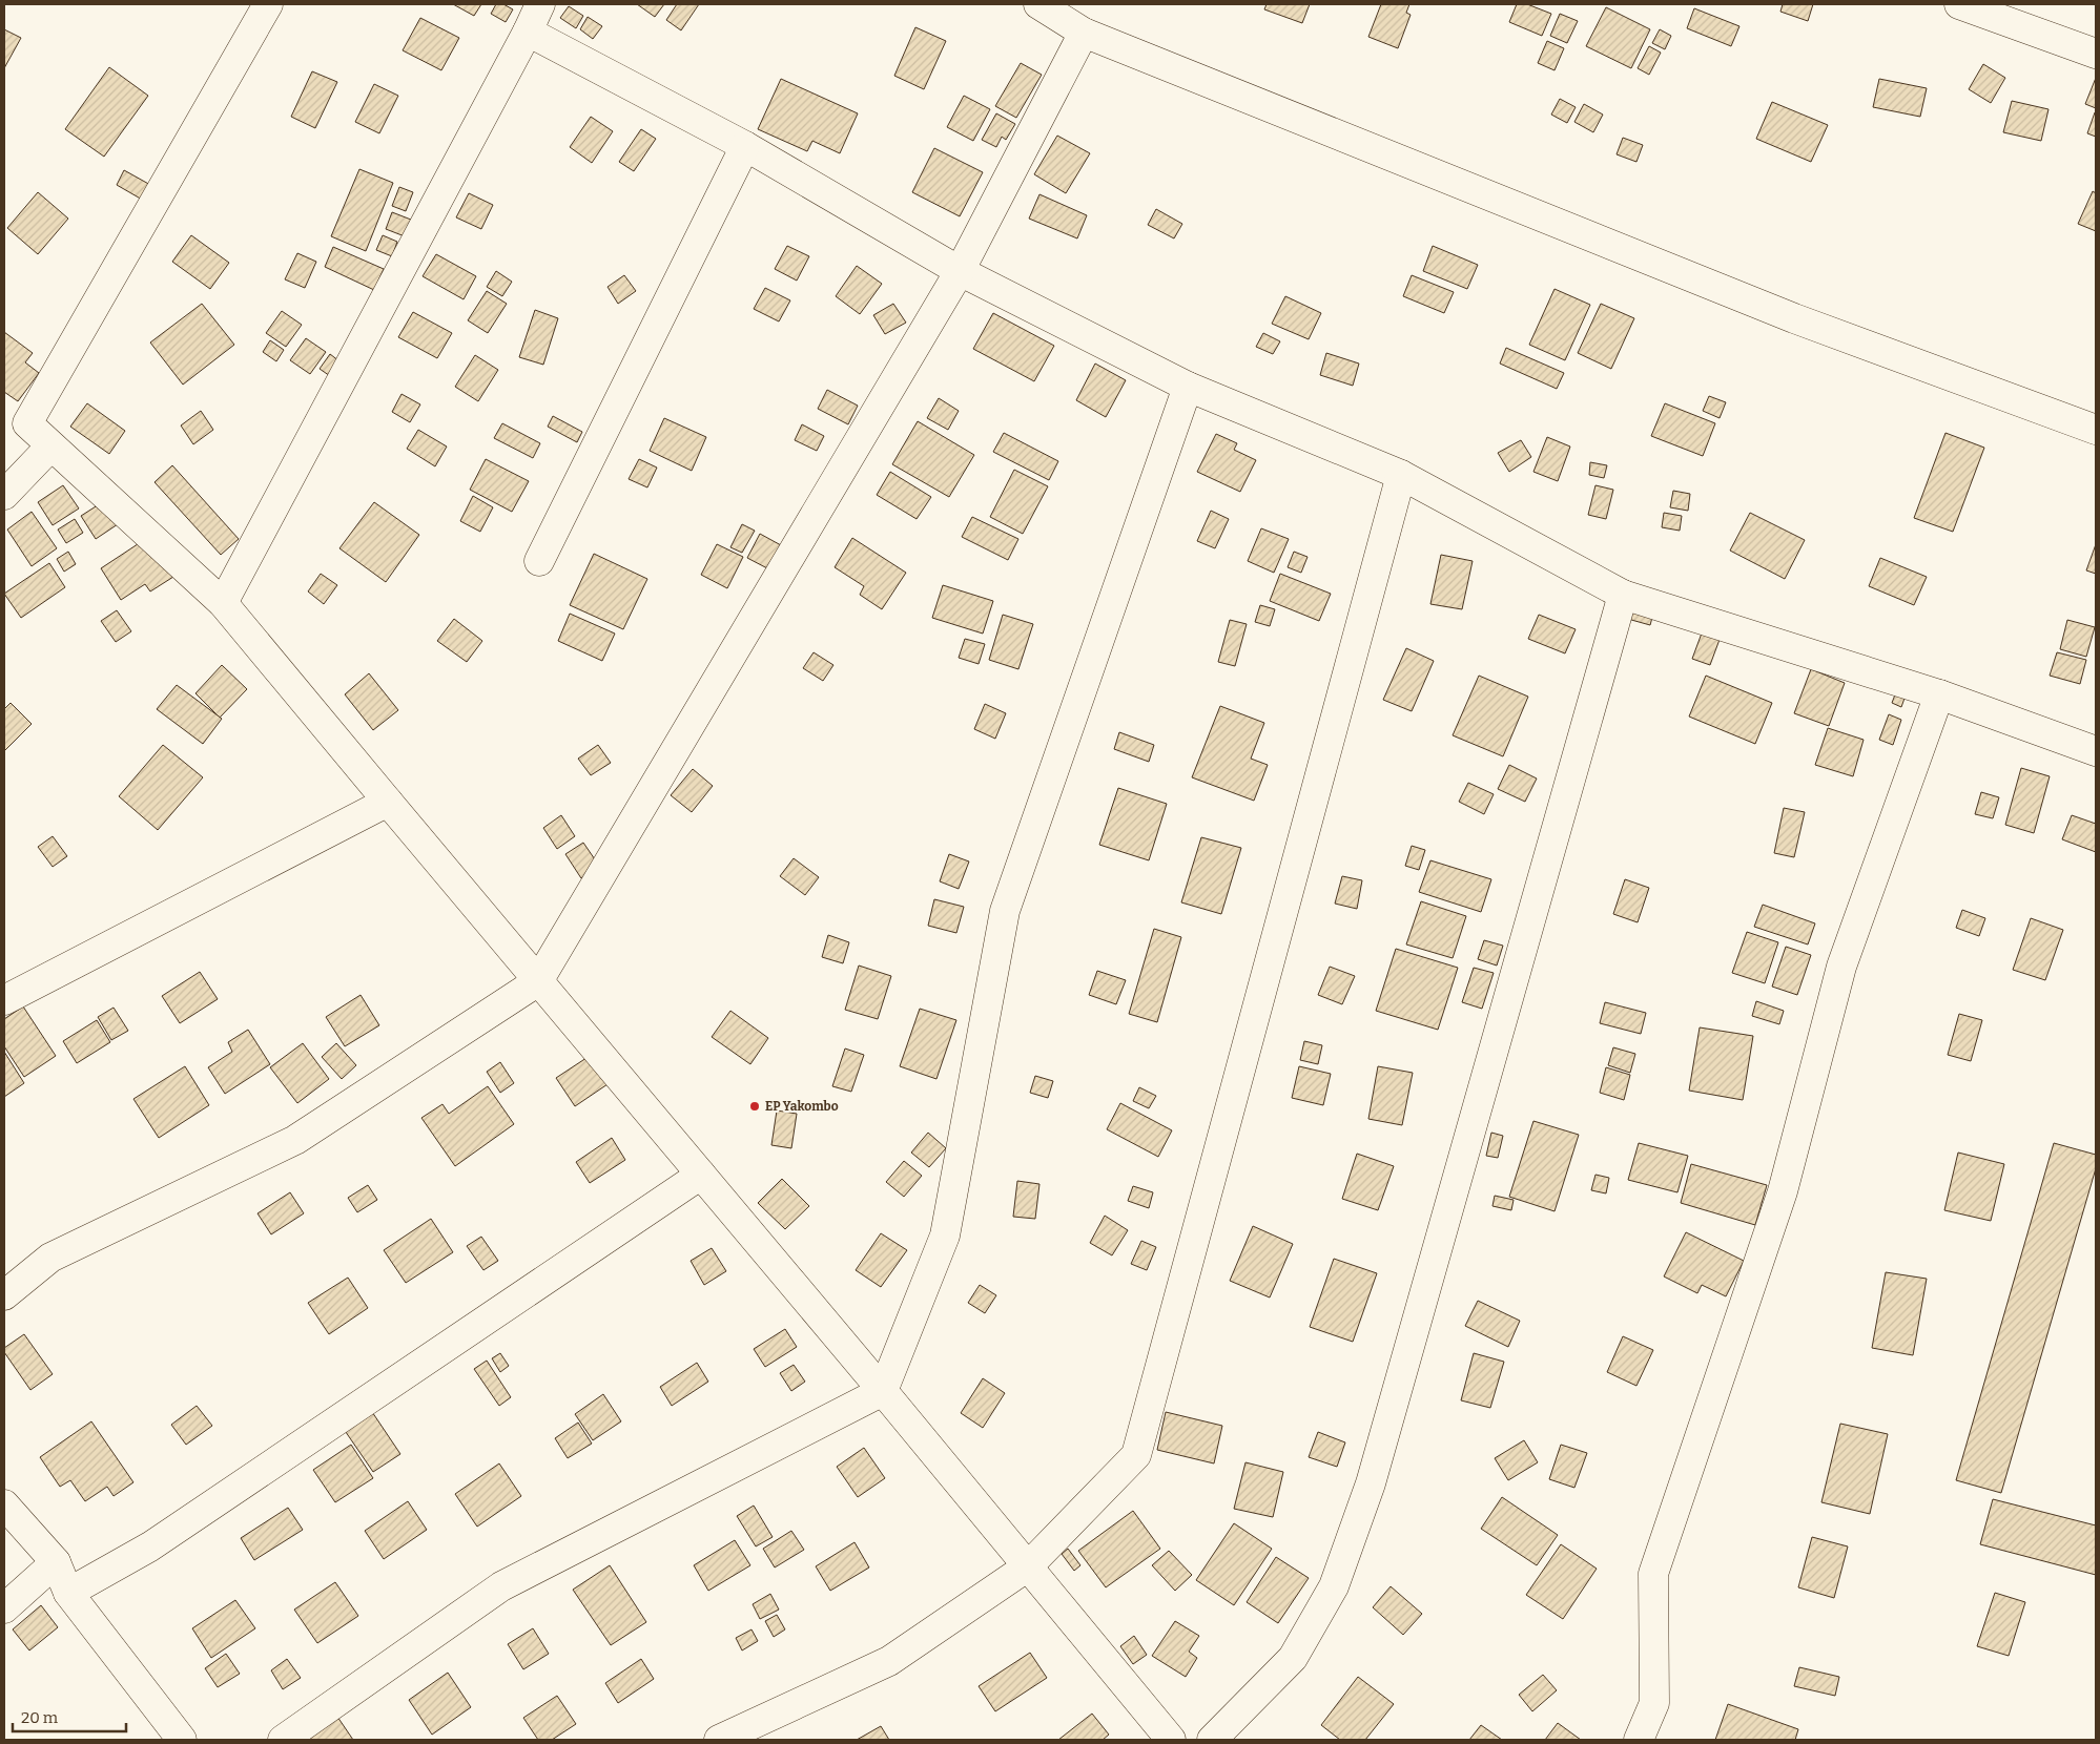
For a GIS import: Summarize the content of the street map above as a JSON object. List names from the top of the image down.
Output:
{
  "places": ["EP Yakombo"],
  "scale_bar": "20 m"
}
